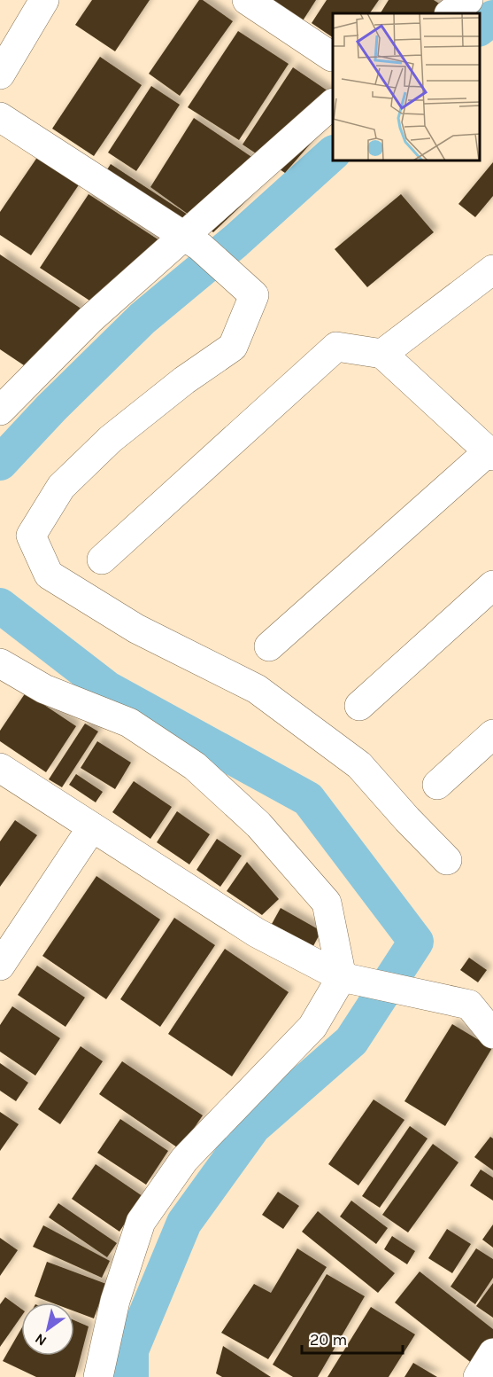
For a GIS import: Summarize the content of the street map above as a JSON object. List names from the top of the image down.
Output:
{
  "scale_bar": "20 m",
  "north": "bottom left"
}
